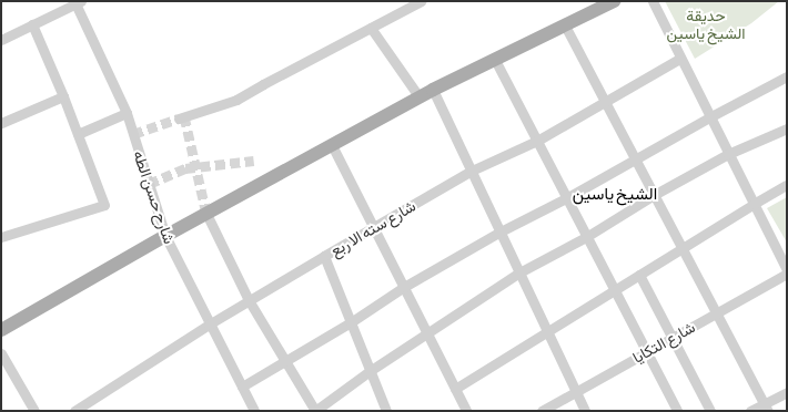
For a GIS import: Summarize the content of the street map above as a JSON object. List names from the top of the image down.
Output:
{
  "streets": {
    "street": ["شارح حسن الطه", "شارع سته الا ربع", "شارع التكايا"]
  },
  "crossings": [
    ["شارح حسن الطه", "شارع سته الا ربع"]
  ],
  "districts": ["الشيخ ياسين"],
  "parks": ["حديقة الشيخ ياسين"]
}
